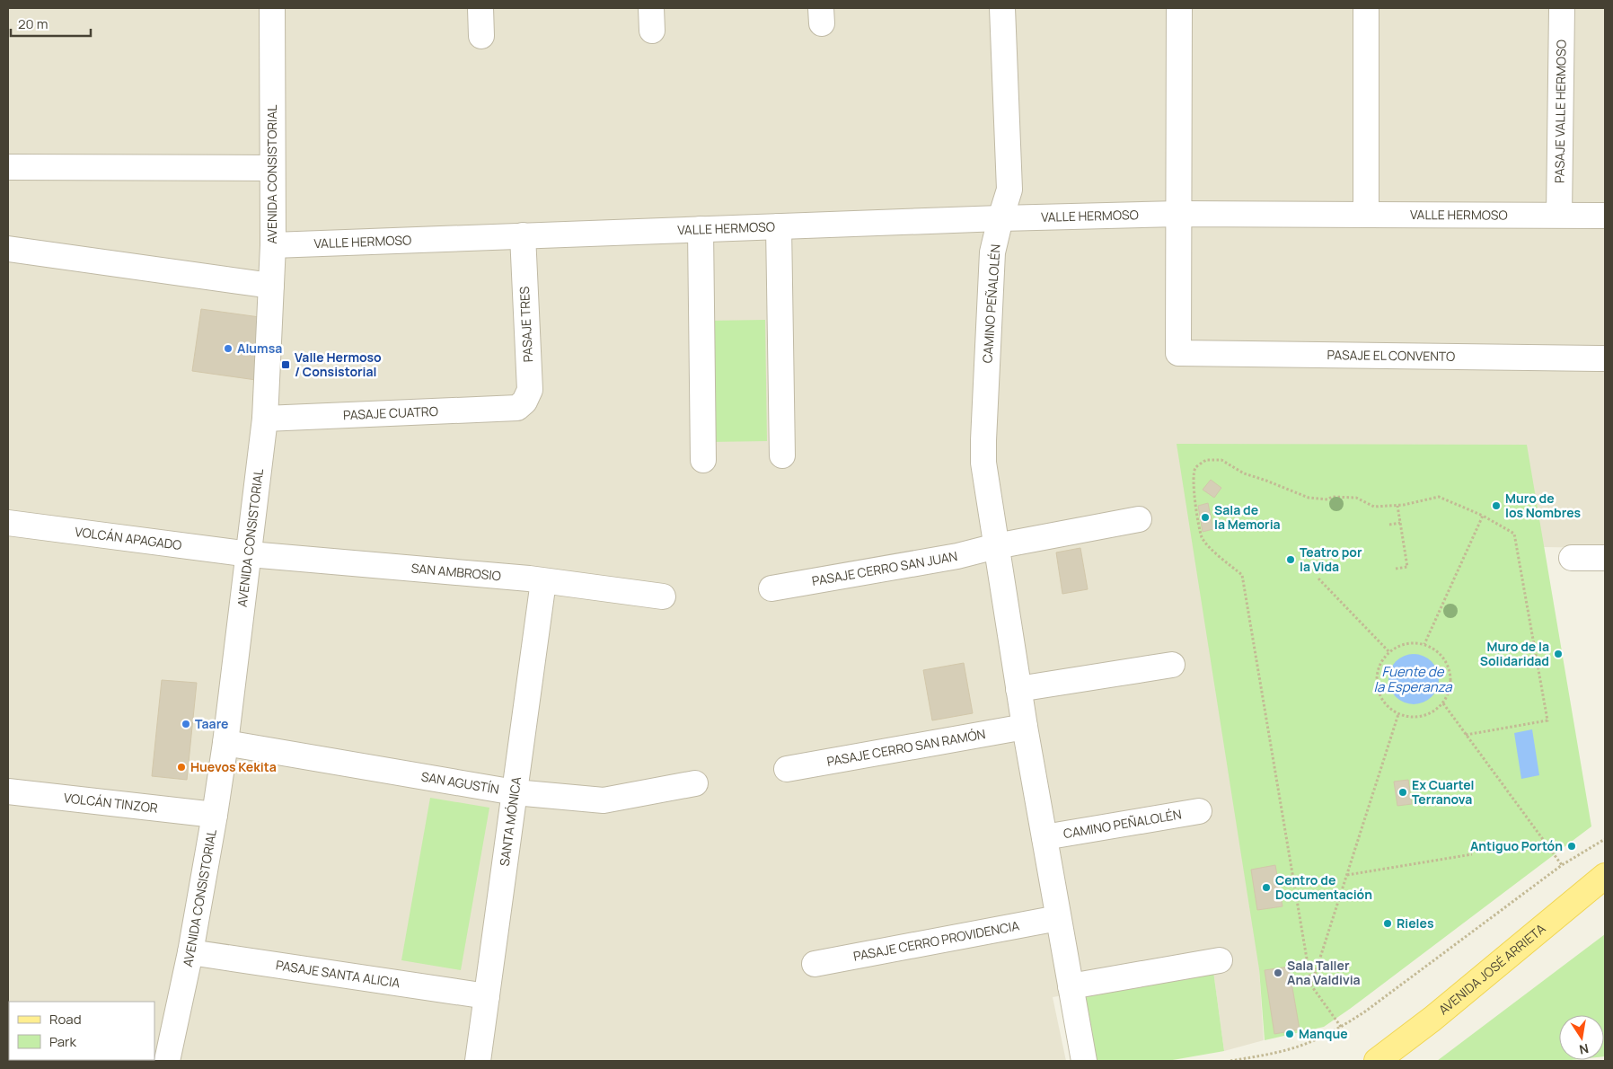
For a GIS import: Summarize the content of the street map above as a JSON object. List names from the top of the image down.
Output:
{
  "streets": {
    "main road": ["AVENIDA JOSÉ ARRIETA"],
    "street": [
      "PASAJE VALLE HERMOSO",
      "AVENIDA CONSISTORIAL",
      "VALLE HERMOSO",
      "CAMINO PEÑALOLÉN",
      "PASAJE TRES",
      "PASAJE EL CONVENTO",
      "PASAJE CUATRO",
      "VOLCÁN APAGADO",
      "PASAJE CERRO SAN JUAN",
      "SAN AMBROSIO",
      "PASAJE CERRO SAN RAMÓN",
      "SAN AGUSTÍN",
      "VOLCÁN TINZOR",
      "SANTA MÓNICA",
      "PASAJE CERRO PROVIDENCIA",
      "PASAJE SANTA ALICIA"
    ]
  },
  "crossings": [
    ["PASAJE VALLE HERMOSO", "VALLE HERMOSO"],
    ["AVENIDA CONSISTORIAL", "VALLE HERMOSO"],
    ["AVENIDA CONSISTORIAL", "PASAJE CUATRO"],
    ["AVENIDA CONSISTORIAL", "VOLCÁN APAGADO"],
    ["AVENIDA CONSISTORIAL", "SAN AMBROSIO"],
    ["AVENIDA CONSISTORIAL", "SAN AGUSTÍN"],
    ["AVENIDA CONSISTORIAL", "VOLCÁN TINZOR"],
    ["AVENIDA CONSISTORIAL", "PASAJE SANTA ALICIA"],
    ["VALLE HERMOSO", "CAMINO PEÑALOLÉN"],
    ["VALLE HERMOSO", "PASAJE TRES"],
    ["VALLE HERMOSO", "PASAJE EL CONVENTO"],
    ["CAMINO PEÑALOLÉN", "PASAJE CERRO SAN JUAN"],
    ["CAMINO PEÑALOLÉN", "PASAJE CERRO SAN RAMÓN"],
    ["CAMINO PEÑALOLÉN", "PASAJE CERRO PROVIDENCIA"],
    ["PASAJE TRES", "PASAJE CUATRO"],
    ["VOLCÁN APAGADO", "SAN AMBROSIO"],
    ["SAN AMBROSIO", "SANTA MÓNICA"],
    ["SAN AGUSTÍN", "SANTA MÓNICA"],
    ["SANTA MÓNICA", "PASAJE SANTA ALICIA"]
  ],
  "water": ["Fuente de la Esperanza"],
  "places": {
    "other": [
      "Alumsa",
      "Muro de los Nombres",
      "Sala de la Memoria",
      "Teatro por la Vida",
      "Muro de la Solidaridad",
      "Taare",
      "Huevos Kekita",
      "Ex Cuartel Terranova",
      "Antiguo Portón",
      "Centro de Documentación",
      "Rieles",
      "Sala Taller Ana Valdivia",
      "Manque"
    ],
    "transit": ["Valle Hermoso / Consistorial"]
  },
  "legend": ["Road", "Park"],
  "scale_bar": "20 m",
  "north": "bottom"
}
